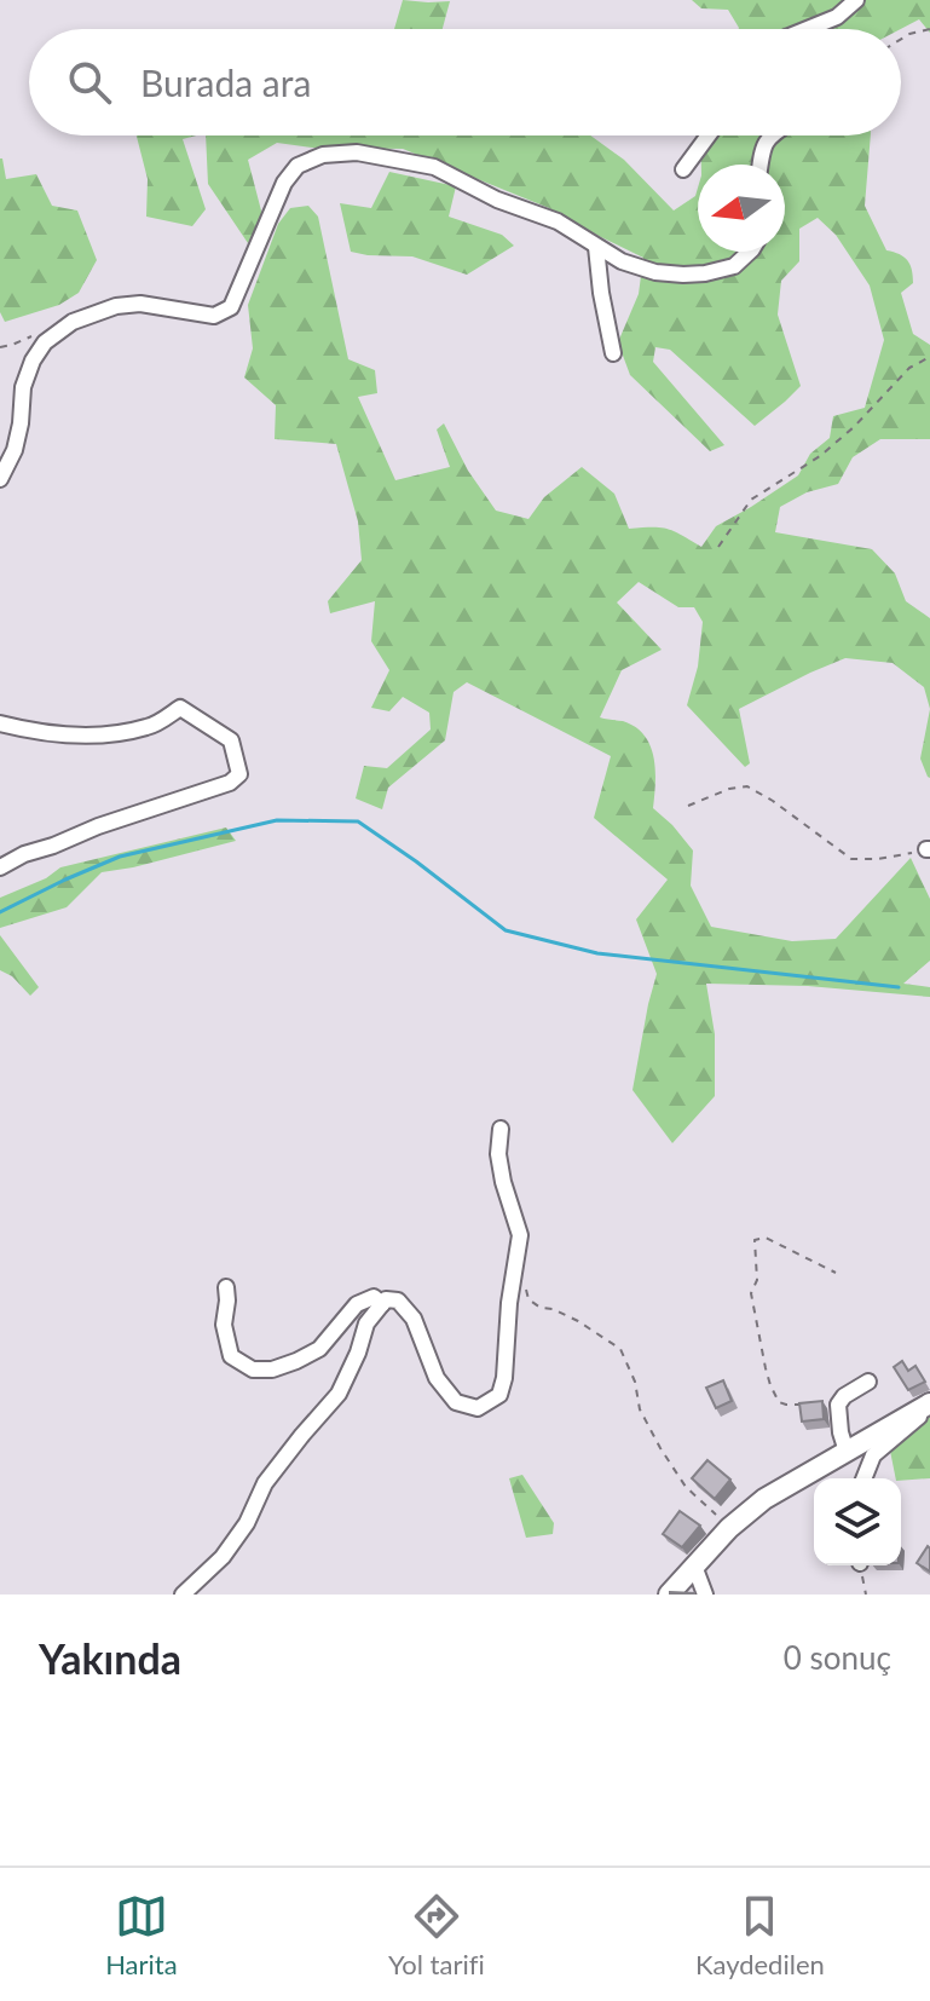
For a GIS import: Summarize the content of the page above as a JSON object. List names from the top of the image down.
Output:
{
  "north": "left",
  "page": {
    "search": "Burada ara",
    "heading": ["Yakında", "0 sonuç"],
    "nav": ["Harita", "Yol tarifi", "Kaydedilen"]
  }
}
